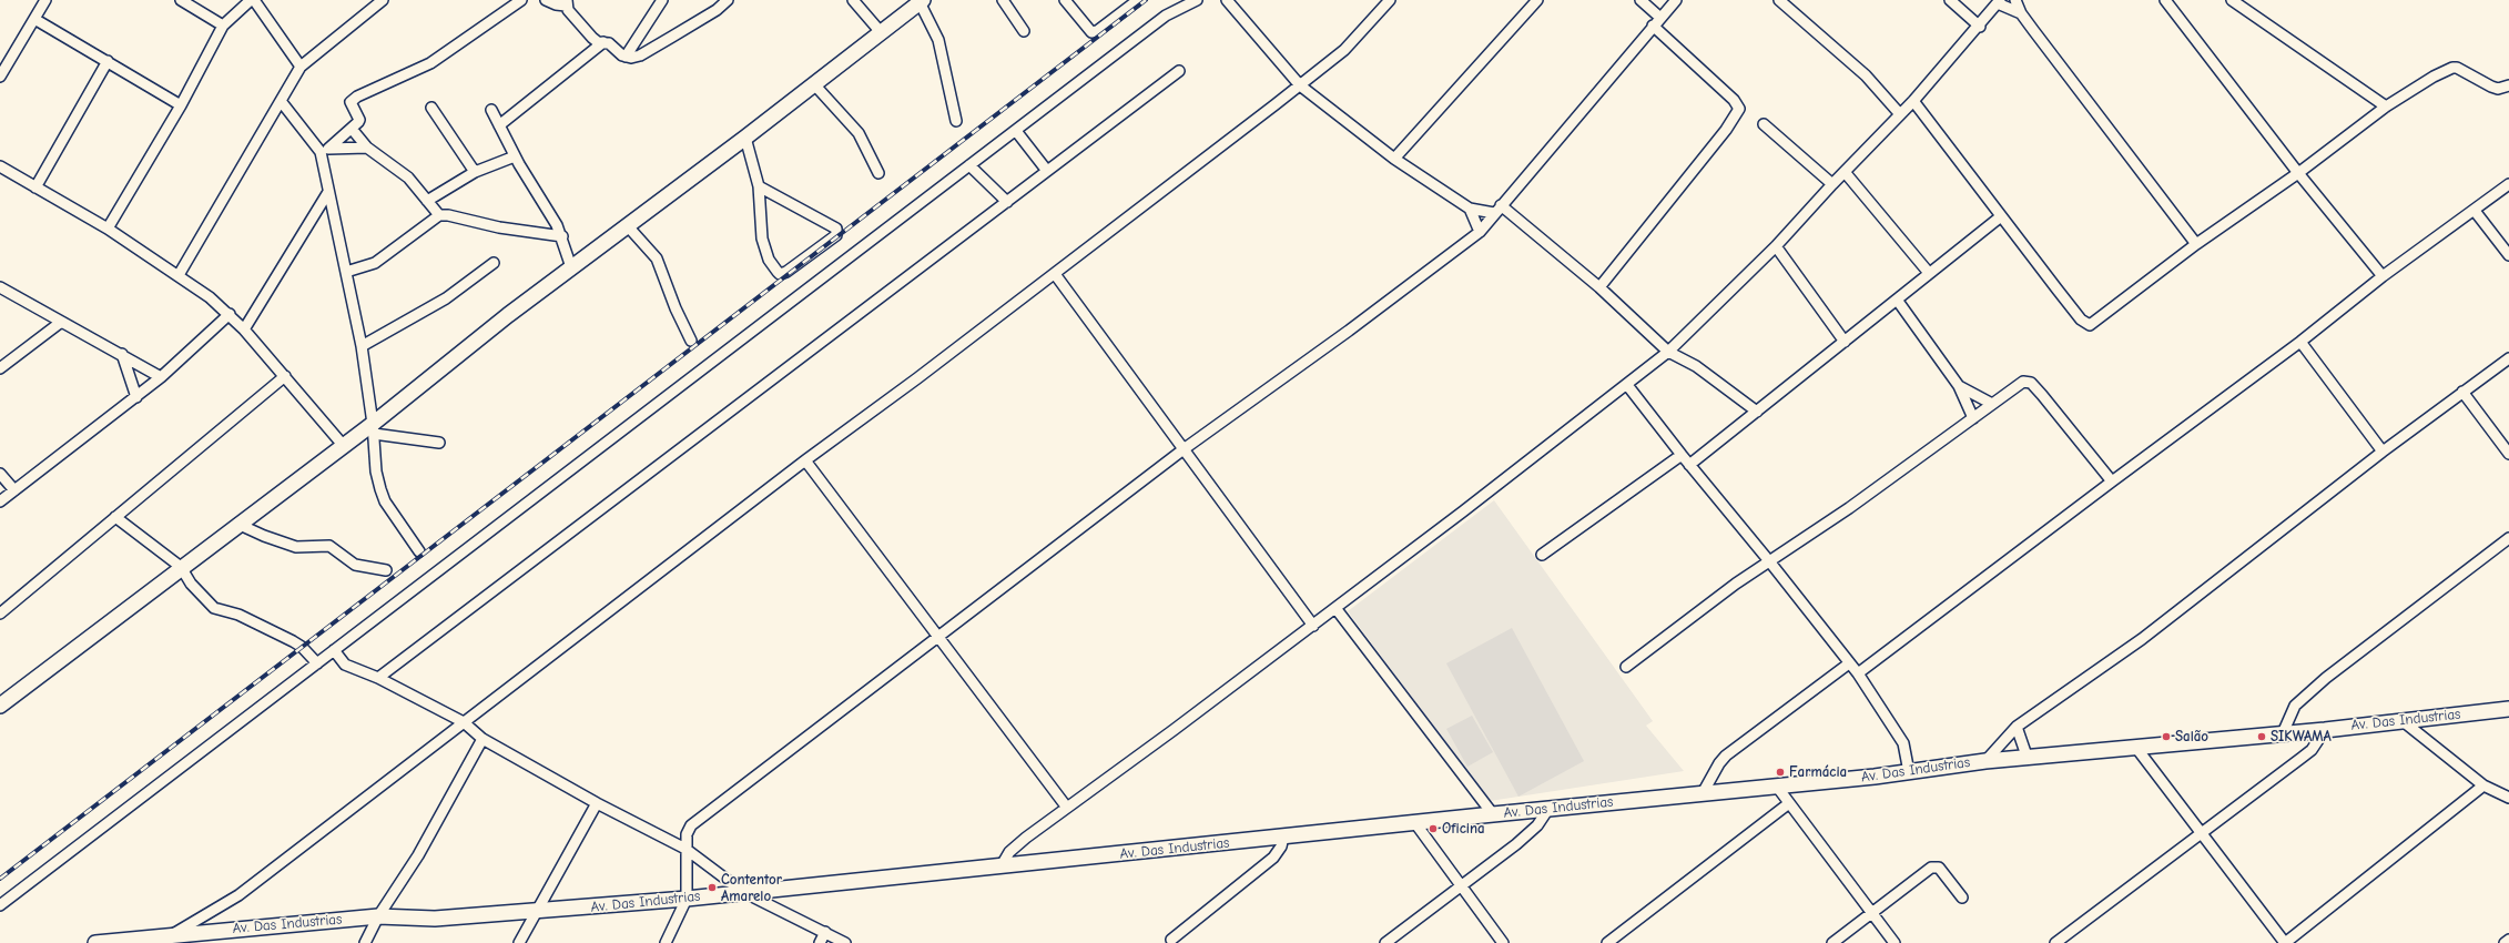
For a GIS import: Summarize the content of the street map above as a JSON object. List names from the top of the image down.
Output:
{
  "streets": {
    "main road": ["Av. Das Industrias"]
  },
  "places": [
    "Salão",
    "SIKWAMA",
    "Farmácia",
    "Oficina",
    "Contentor Amarelo"
  ]
}
